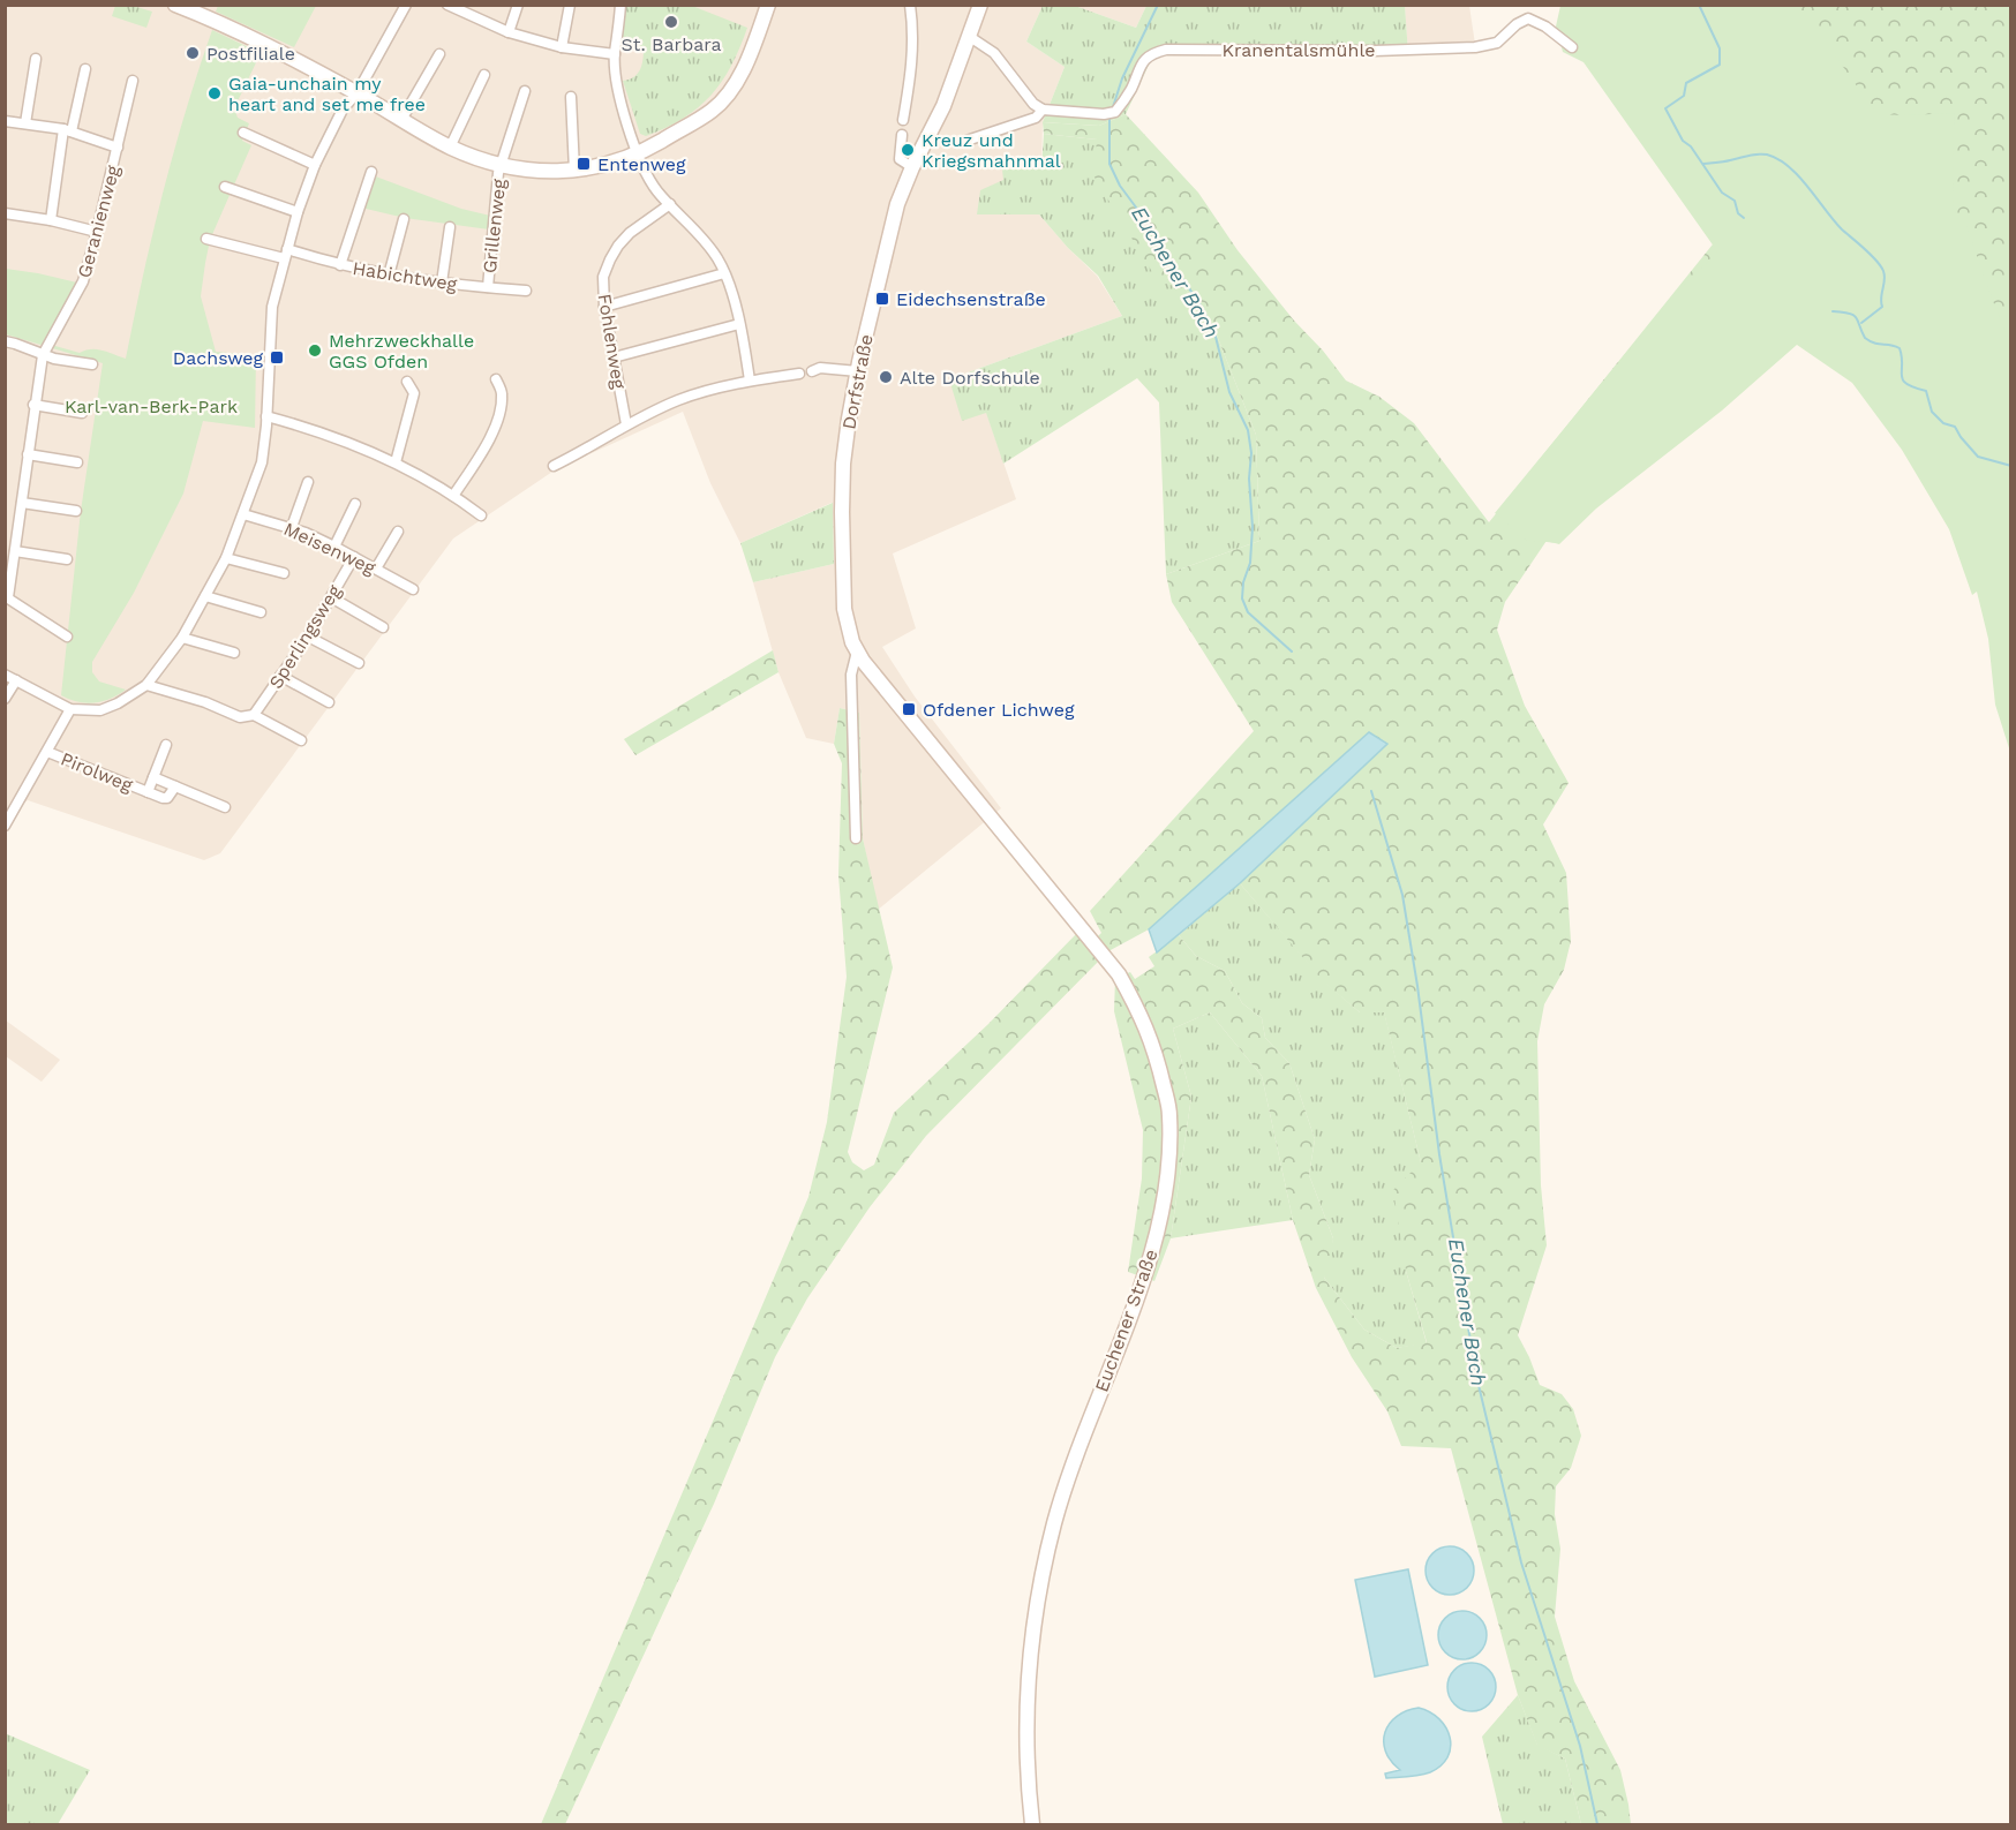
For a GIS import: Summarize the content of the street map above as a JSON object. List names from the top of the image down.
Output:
{
  "streets": {
    "main road": ["Dorfstraße", "Euchener Straße"],
    "street": [
      "Kranentalsmühle",
      "Geranienweg",
      "Grillenweg",
      "Habichtweg",
      "Fohlenweg",
      "Meisenweg",
      "Sperlingsweg",
      "Pirolweg"
    ]
  },
  "crossings": [
    ["Grillenweg", "Habichtweg"],
    ["Dorfstraße", "Euchener Straße"],
    ["Meisenweg", "Sperlingsweg"]
  ],
  "water": ["Euchener Bach"],
  "parks": ["Karl-van-Berk-Park"],
  "places": {
    "other": [
      "St. Barbara",
      "Postfiliale",
      "Gaia-unchain my heart and set me free",
      "Kreuz und Kriegsmahnmal",
      "Mehrzweckhalle GGS Ofden",
      "Alte Dorfschule"
    ],
    "transit": [
      "Entenweg",
      "Eidechsenstraße",
      "Dachsweg",
      "Ofdener Lichweg"
    ]
  }
}
